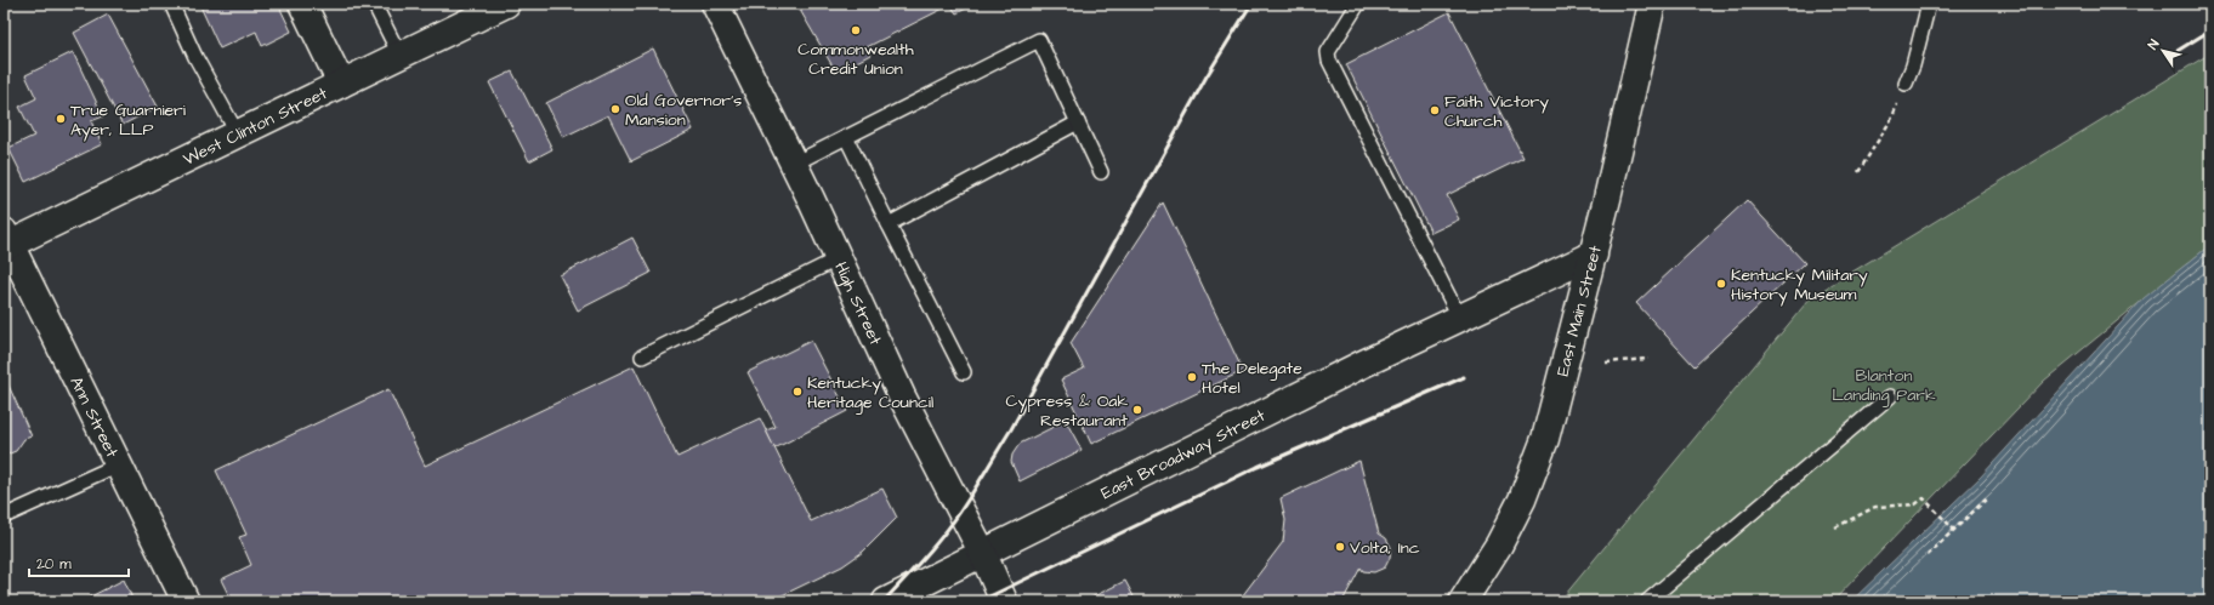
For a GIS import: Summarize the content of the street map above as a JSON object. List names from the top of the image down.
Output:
{
  "streets": {
    "main road": [
      "West Clinton Street",
      "High Street",
      "East Main Street",
      "Ann Street",
      "East Broadway Street"
    ]
  },
  "crossings": [
    ["West Clinton Street", "Ann Street"],
    ["High Street", "East Broadway Street"],
    ["East Main Street", "East Broadway Street"]
  ],
  "parks": ["Blanton Landing Park"],
  "places": [
    "Commonwealth Credit Union",
    "Old Governor's Mansion",
    "Faith Victory Church",
    "True Guarnieri Ayer, LLP",
    "Kentucky Military History Museum",
    "The Delegate Hotel",
    "Kentucky Heritage Council",
    "Cypress & Oak Restaurant",
    "Volta, Inc"
  ],
  "scale_bar": "20 m",
  "north": "top left"
}
